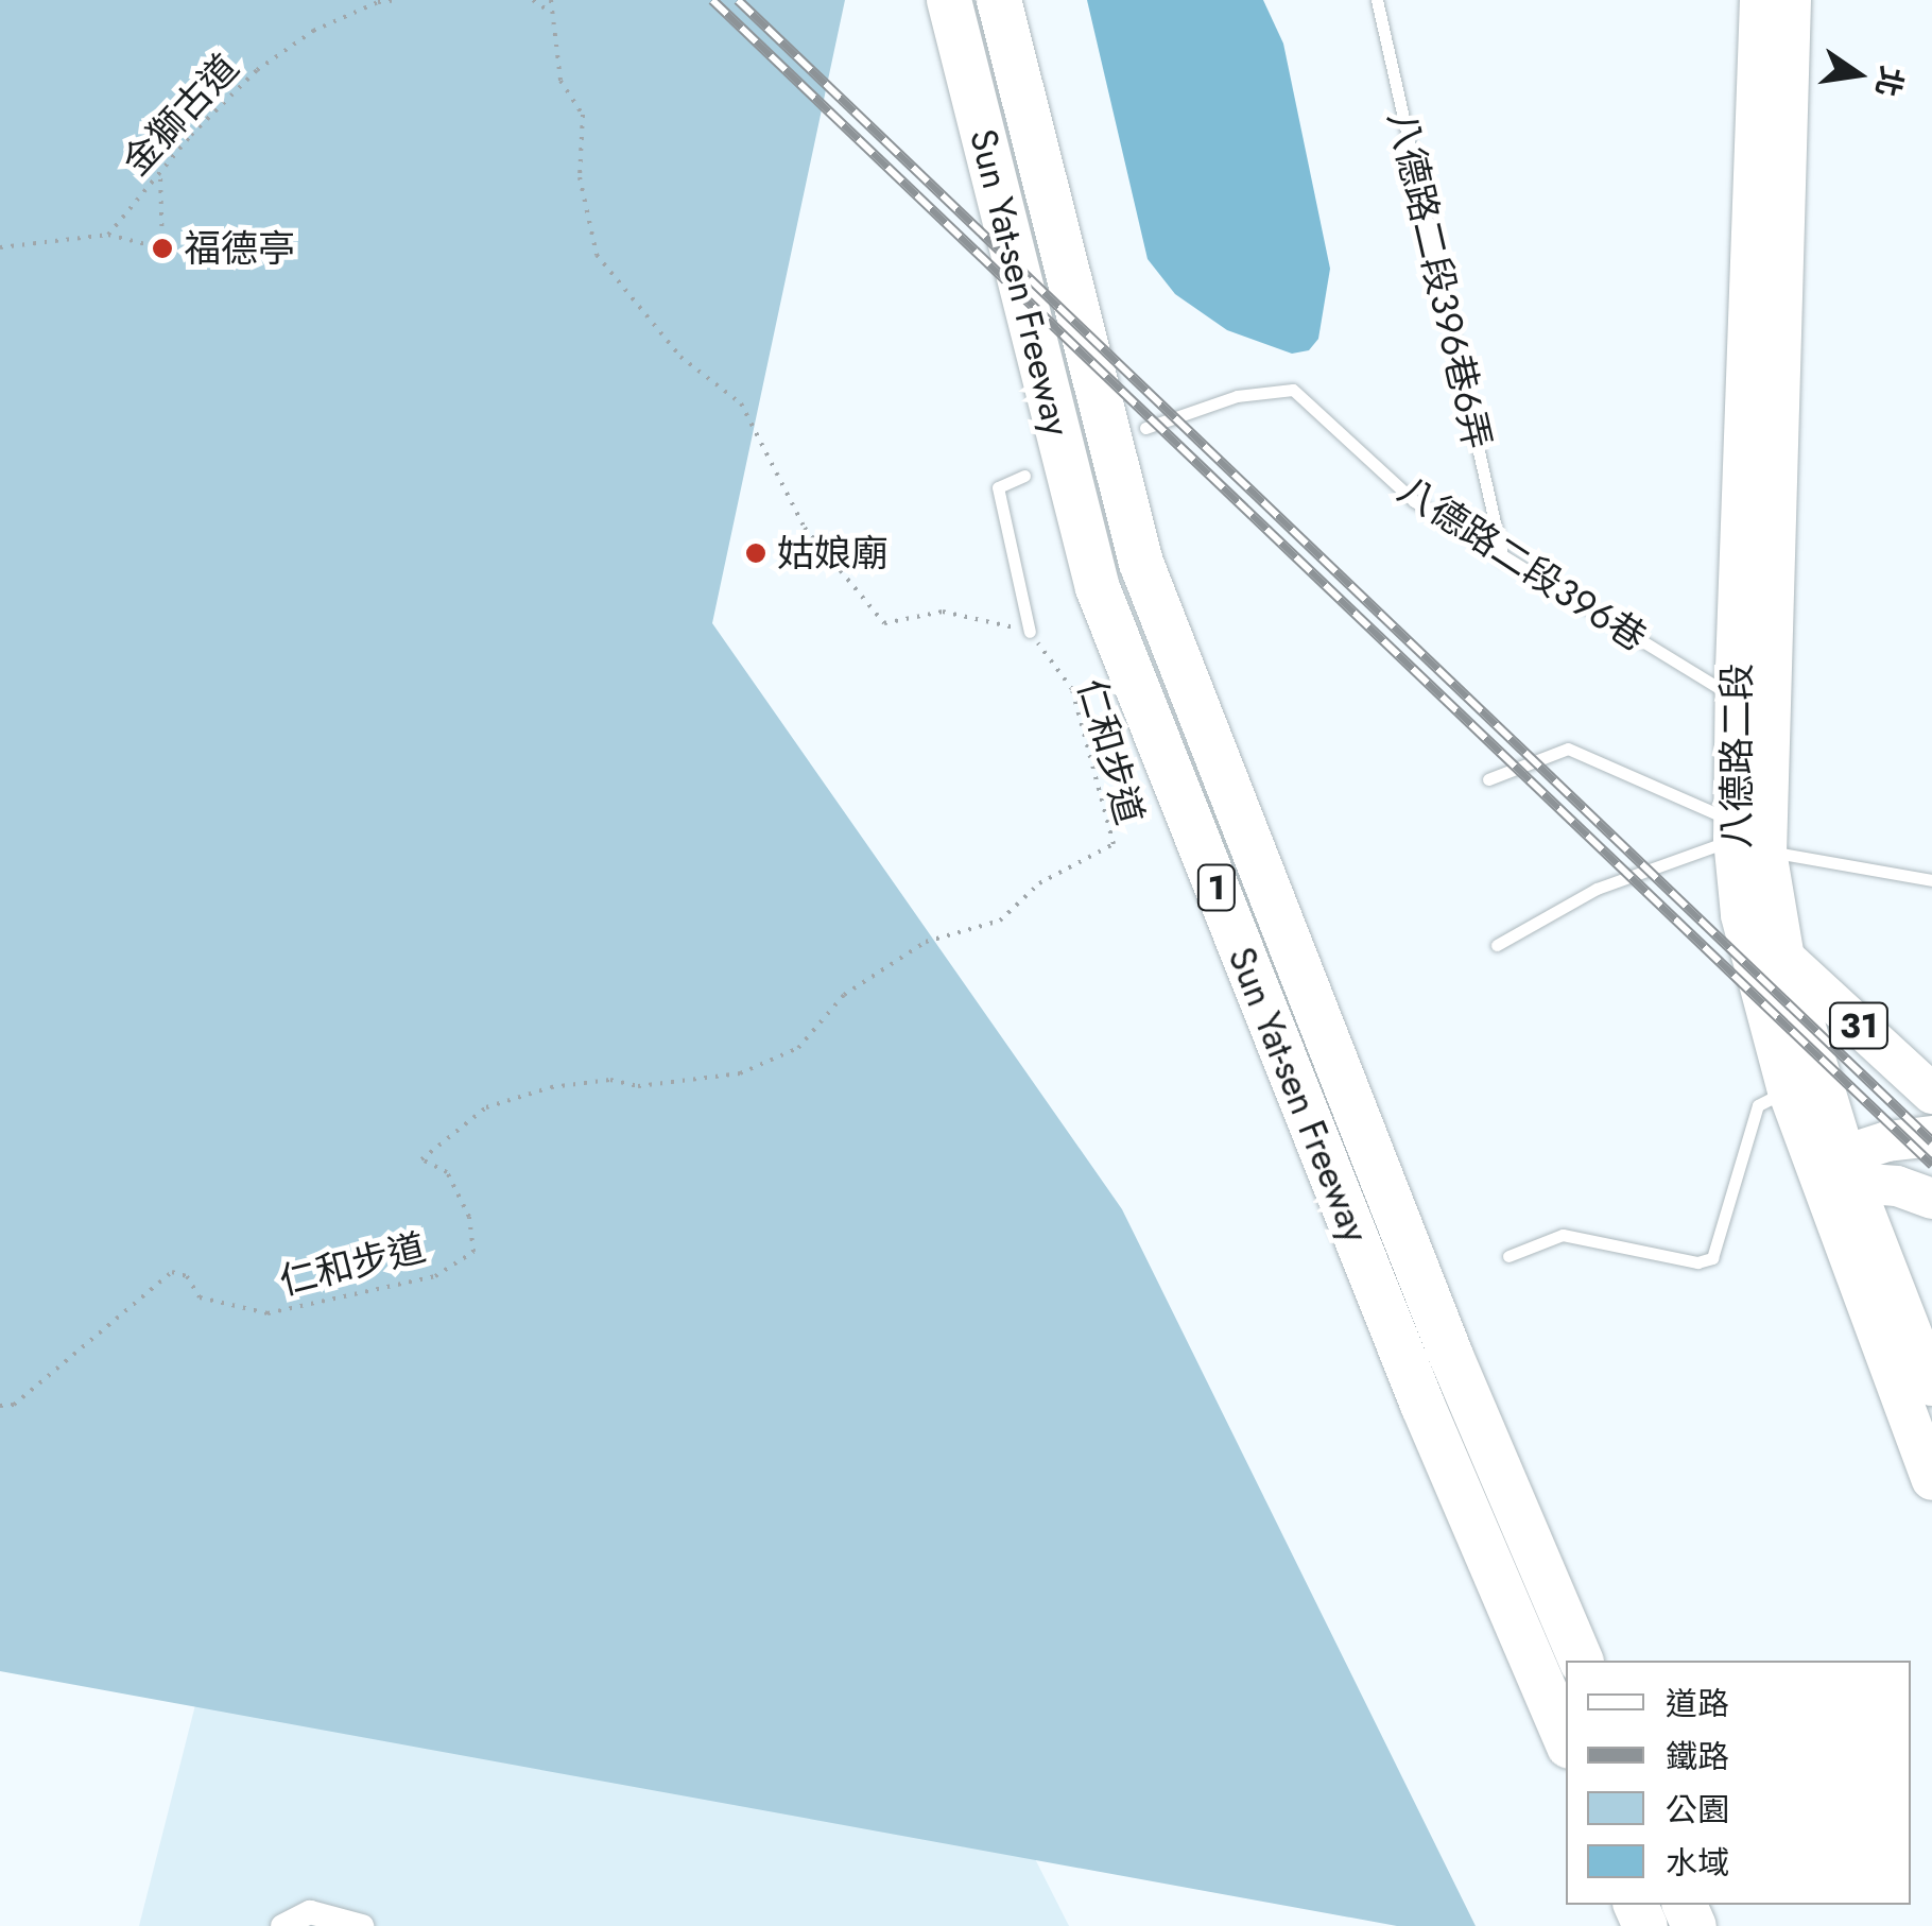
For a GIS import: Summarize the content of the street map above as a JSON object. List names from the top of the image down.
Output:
{
  "streets": {
    "highway": ["Sun Yat-sen Freeway", "1"],
    "main road": ["八德路二段", "31"],
    "lane": ["八德路二段396巷6弄", "八德路二段396巷"],
    "path": ["金獅古道", "仁和步道"]
  },
  "crossings": [
    ["八德路二段396巷6弄", "八德路二段396巷"],
    ["八德路二段396巷", "八德路二段"],
    ["八德路二段", "31"]
  ],
  "places": ["福德亭", "姑娘廟"],
  "legend": [
    "道路",
    "鐵路",
    "公園",
    "水域"
  ],
  "north": "right"
}
